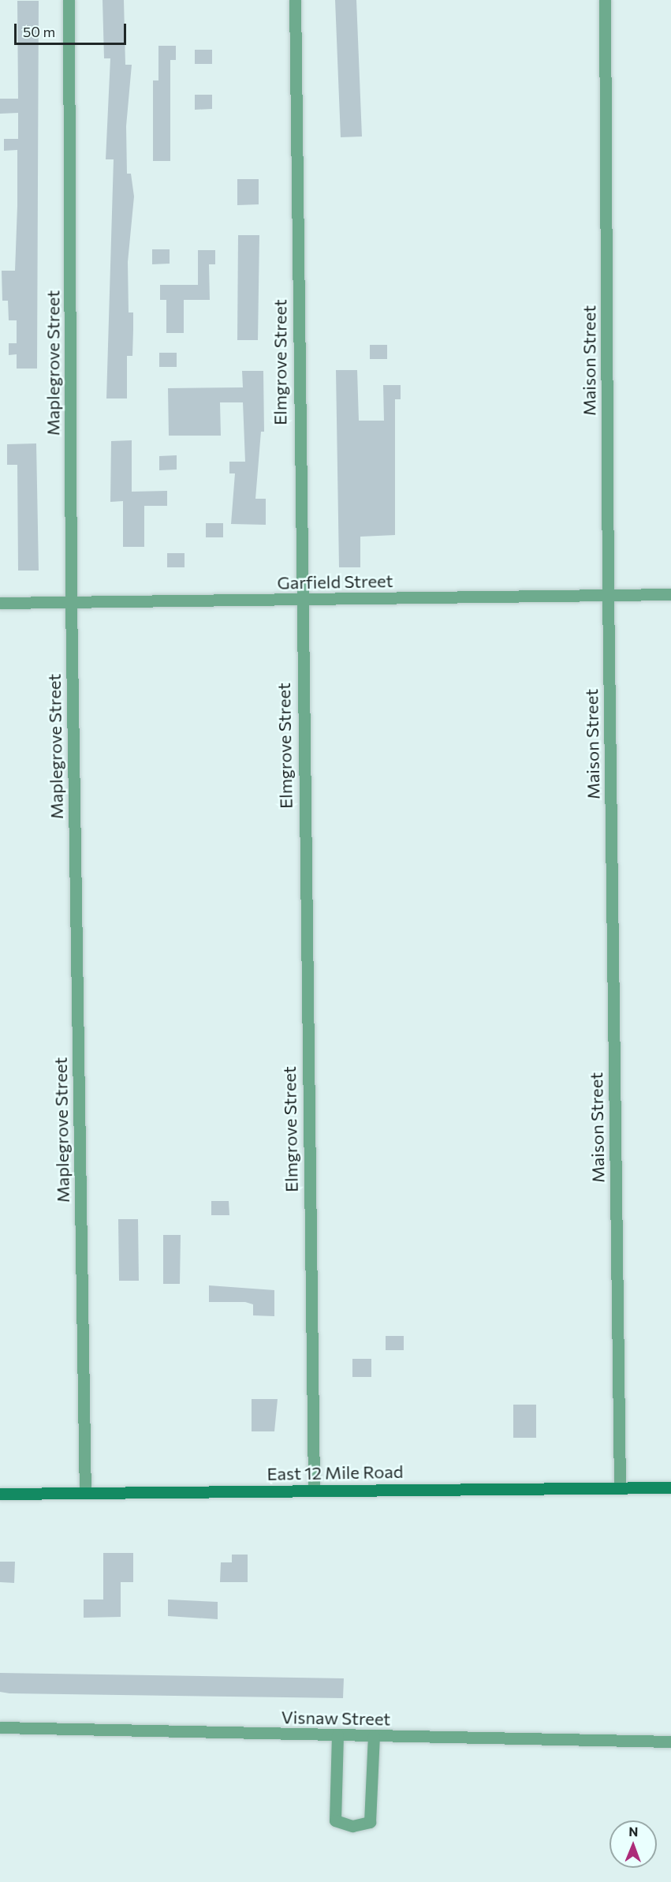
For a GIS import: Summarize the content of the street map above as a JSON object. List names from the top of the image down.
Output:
{
  "streets": {
    "main road": ["East 12 Mile Road"],
    "street": [
      "Maison Street",
      "Elmgrove Street",
      "Maplegrove Street",
      "Garfield Street",
      "Visnaw Street"
    ]
  },
  "crossings": [
    ["Maison Street", "Garfield Street"],
    ["Maison Street", "East 12 Mile Road"],
    ["Elmgrove Street", "Garfield Street"],
    ["Elmgrove Street", "East 12 Mile Road"],
    ["Maplegrove Street", "Garfield Street"],
    ["Maplegrove Street", "East 12 Mile Road"]
  ],
  "scale_bar": "50 m",
  "north": "top"
}
